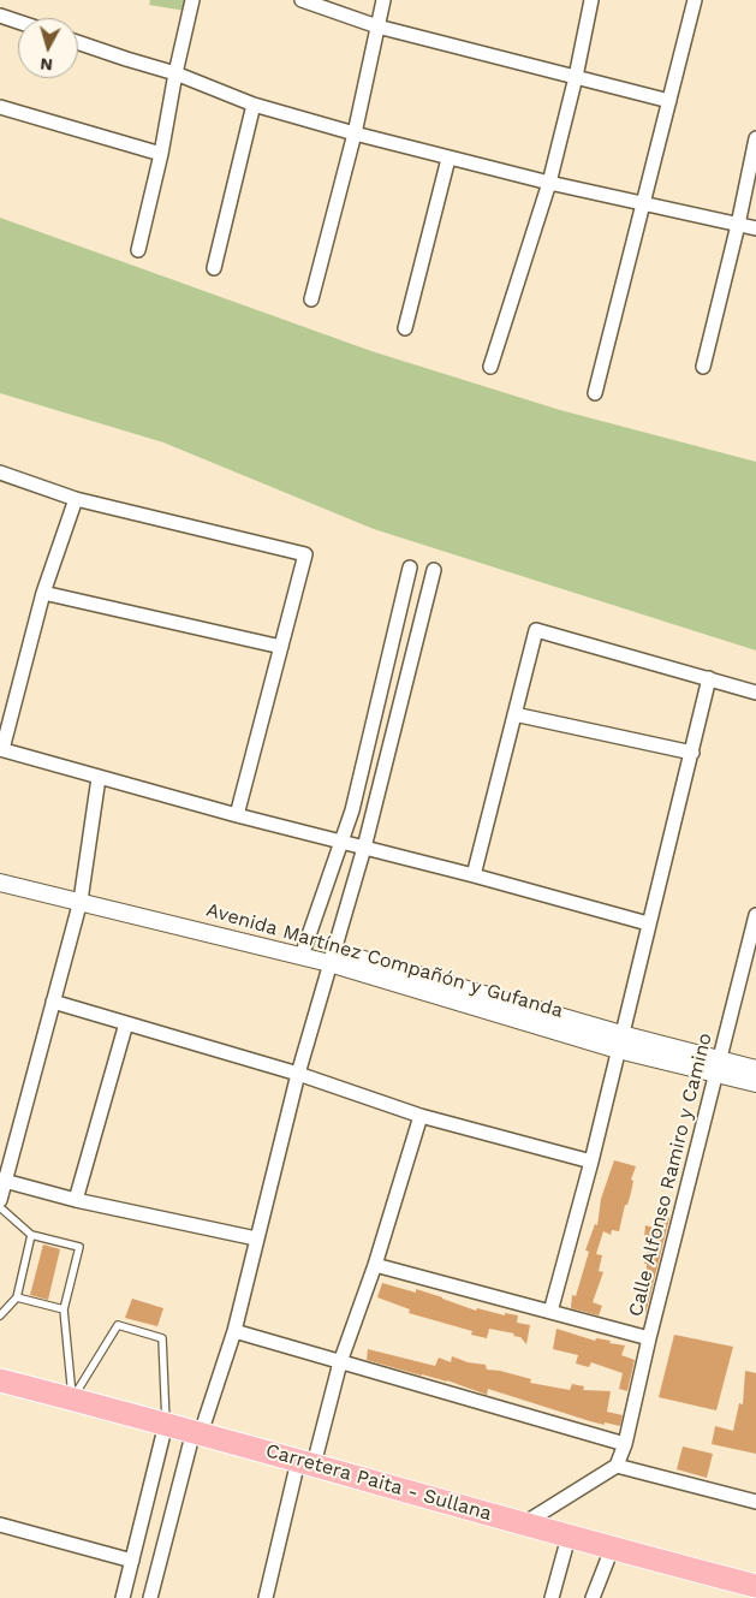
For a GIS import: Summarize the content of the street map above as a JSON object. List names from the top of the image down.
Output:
{
  "streets": {
    "main road": ["Carretera Paita - Sullana"],
    "street": ["Avenida Martínez Compañón y Gufanda", "Calle Alfonso Ramiro y Camino"]
  },
  "crossings": [
    ["Avenida Martínez Compañón y Gufanda", "Calle Alfonso Ramiro y Camino"]
  ],
  "north": "bottom"
}
